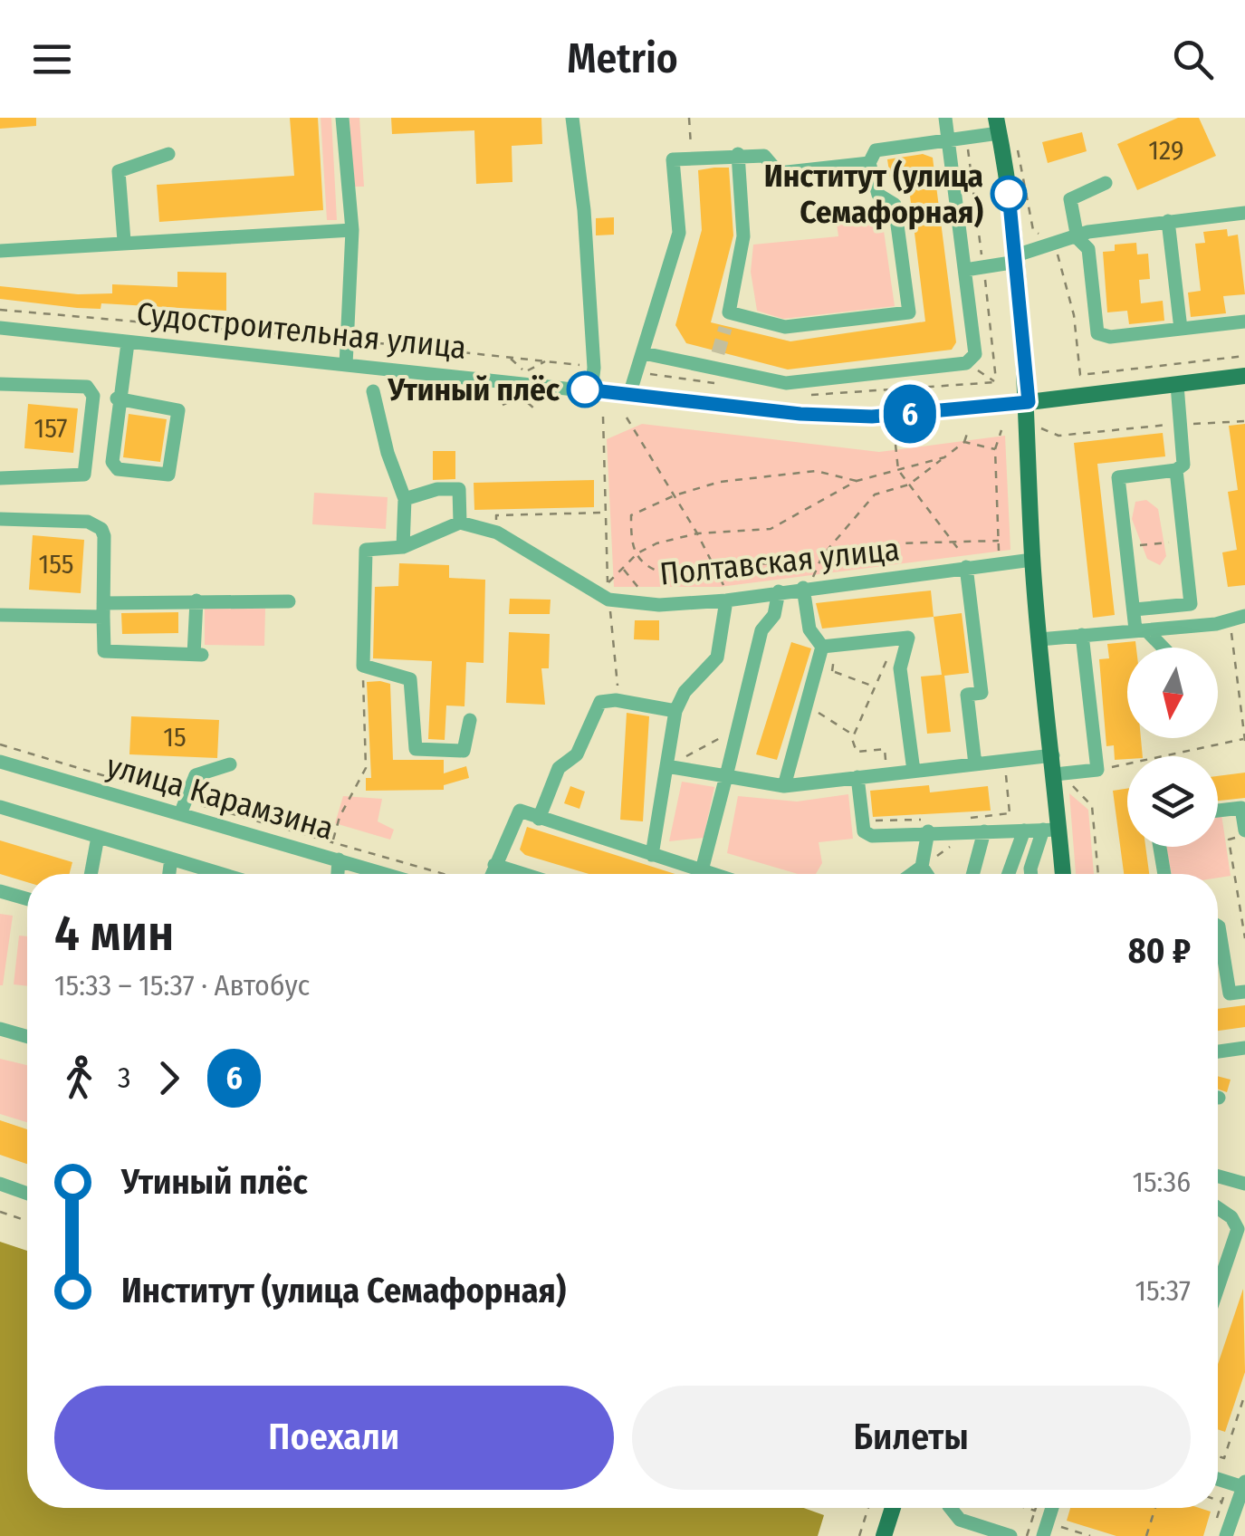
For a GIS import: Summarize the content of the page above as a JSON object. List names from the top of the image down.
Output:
{
  "streets": {
    "main road": ["Судостроительная улица"],
    "street": ["Полтавская улица", "улица Карамзина"]
  },
  "places": ["Институт (улица Семафорная)", "Утиный плёс"],
  "lines": ["bus line 6"],
  "house_numbers": [
    "129",
    "157",
    "155",
    "15"
  ],
  "north": "bottom",
  "page": {
    "header": "Metrio",
    "on_map": "6",
    "heading": ["4 мин", "15:33 – 15:37 · Автобус", "80 ₽"],
    "legs": ["3", "6"],
    "list": [
      {
        "name": "Утиный плёс",
        "value": "15:36"
      },
      {
        "name": "Институт (улица Семафорная)",
        "value": "15:37"
      }
    ],
    "buttons": ["Поехали", "Билеты"]
  }
}
